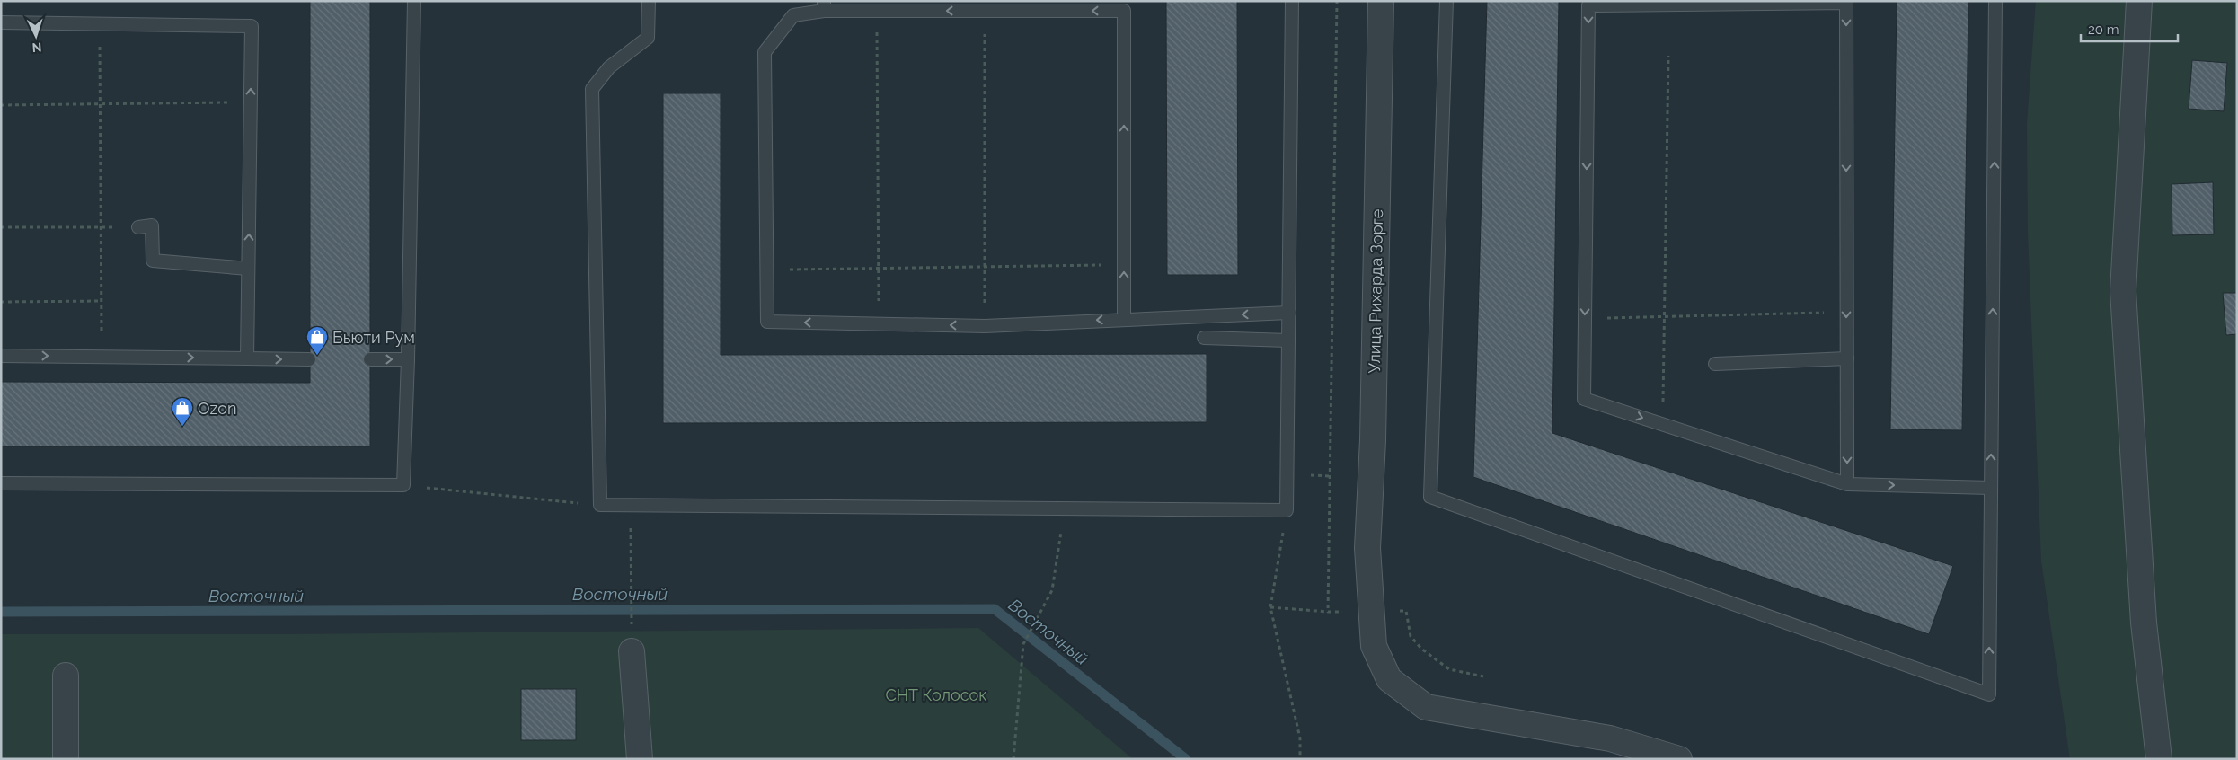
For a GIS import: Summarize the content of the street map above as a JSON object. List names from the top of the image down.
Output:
{
  "streets": {
    "street": ["Улица Рихарда Зорге"]
  },
  "water": ["Восточный"],
  "parks": ["СНТ Колосок"],
  "places": {
    "shop": ["Бьюти Рум", "Ozon"]
  },
  "scale_bar": "20 m",
  "north": "bottom"
}
